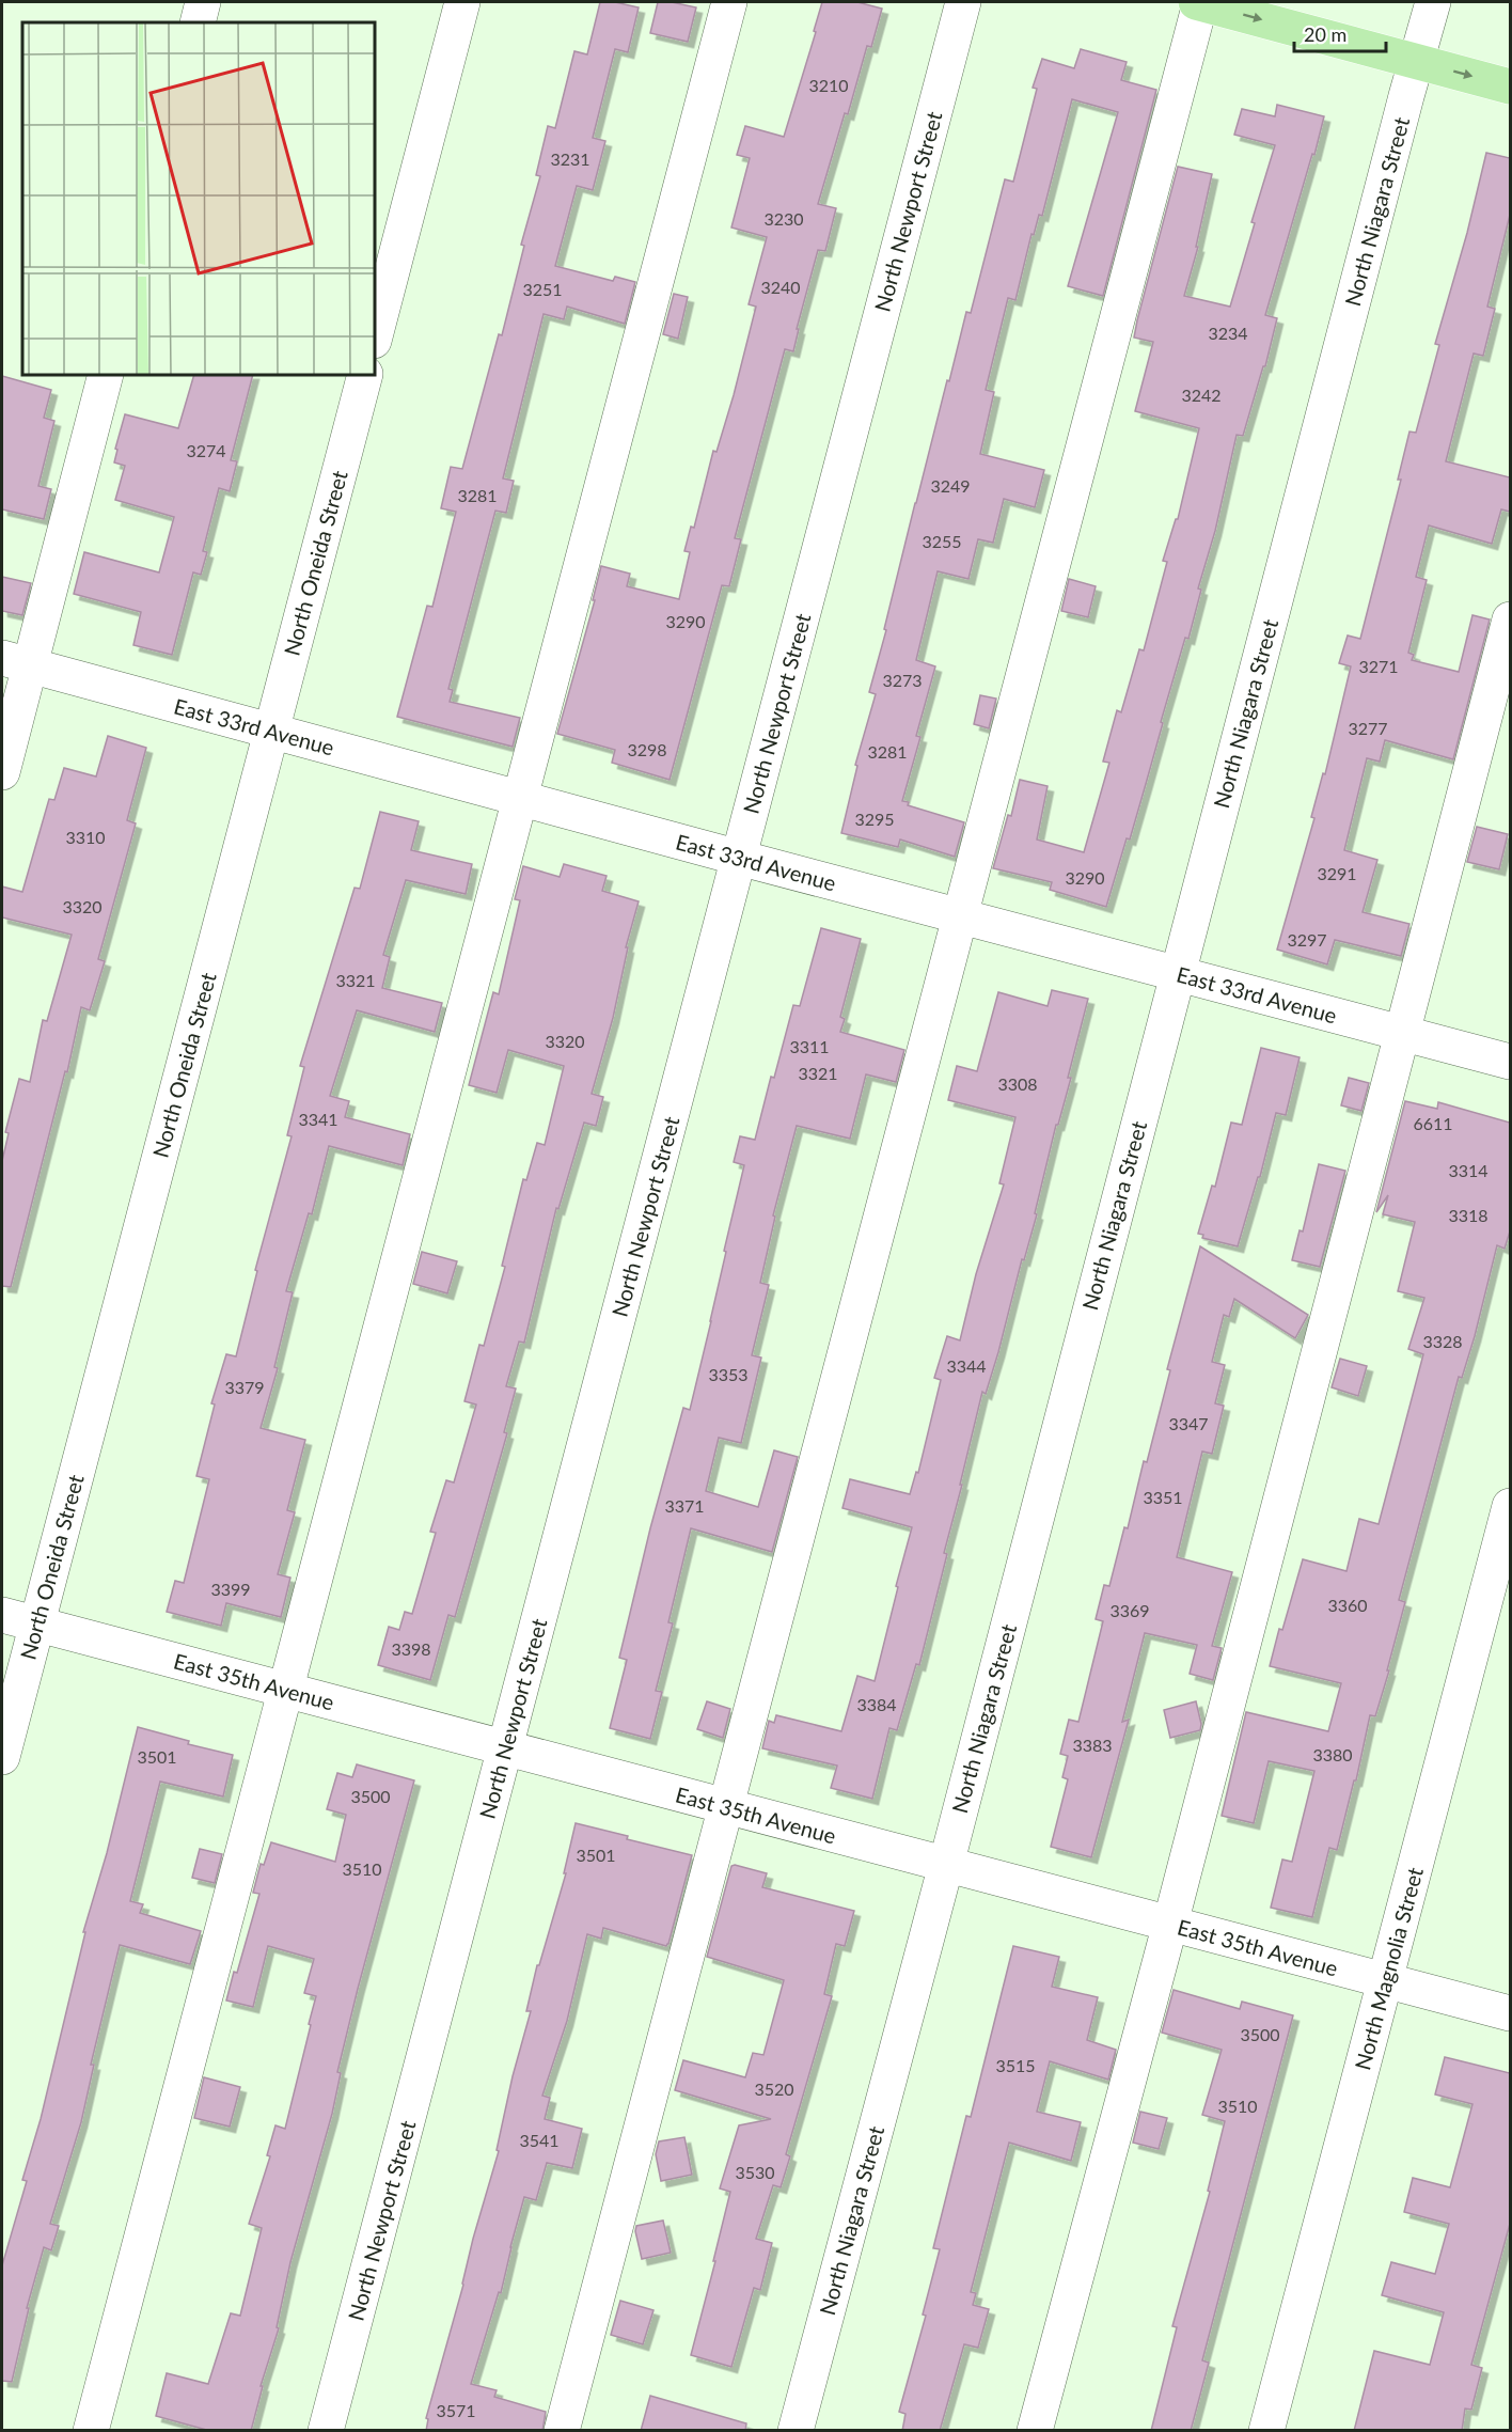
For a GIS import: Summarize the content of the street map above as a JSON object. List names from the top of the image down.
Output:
{
  "streets": {
    "street": [
      "North Newport Street",
      "North Niagara Street",
      "North Oneida Street",
      "East 33rd Avenue",
      "East 35th Avenue",
      "North Magnolia Street"
    ]
  },
  "crossings": [
    ["North Newport Street", "East 33rd Avenue"],
    ["North Newport Street", "East 35th Avenue"],
    ["North Niagara Street", "East 33rd Avenue"],
    ["North Niagara Street", "East 35th Avenue"],
    ["North Oneida Street", "East 33rd Avenue"],
    ["North Oneida Street", "East 35th Avenue"],
    ["East 35th Avenue", "North Magnolia Street"]
  ],
  "house_numbers": [
    "3210",
    "3231",
    "3230",
    "3240",
    "3251",
    "3234",
    "3242",
    "3274",
    "3249",
    "3281",
    "3255",
    "3290",
    "3271",
    "3273",
    "3277",
    "3298",
    "3281",
    "3295",
    "3310",
    "3291",
    "3290",
    "3320",
    "3297",
    "3321",
    "3320",
    "3311",
    "3321",
    "3308",
    "3341",
    "6611",
    "3314",
    "3318",
    "3328",
    "3344",
    "3353",
    "3379",
    "3347",
    "3351",
    "3371",
    "3399",
    "3360",
    "3369",
    "3398",
    "3384",
    "3383",
    "3380",
    "3501",
    "3500",
    "3501",
    "3510",
    "3500",
    "3515",
    "3520",
    "3510",
    "3541",
    "3530",
    "3571"
  ],
  "scale_bar": "20 m"
}
